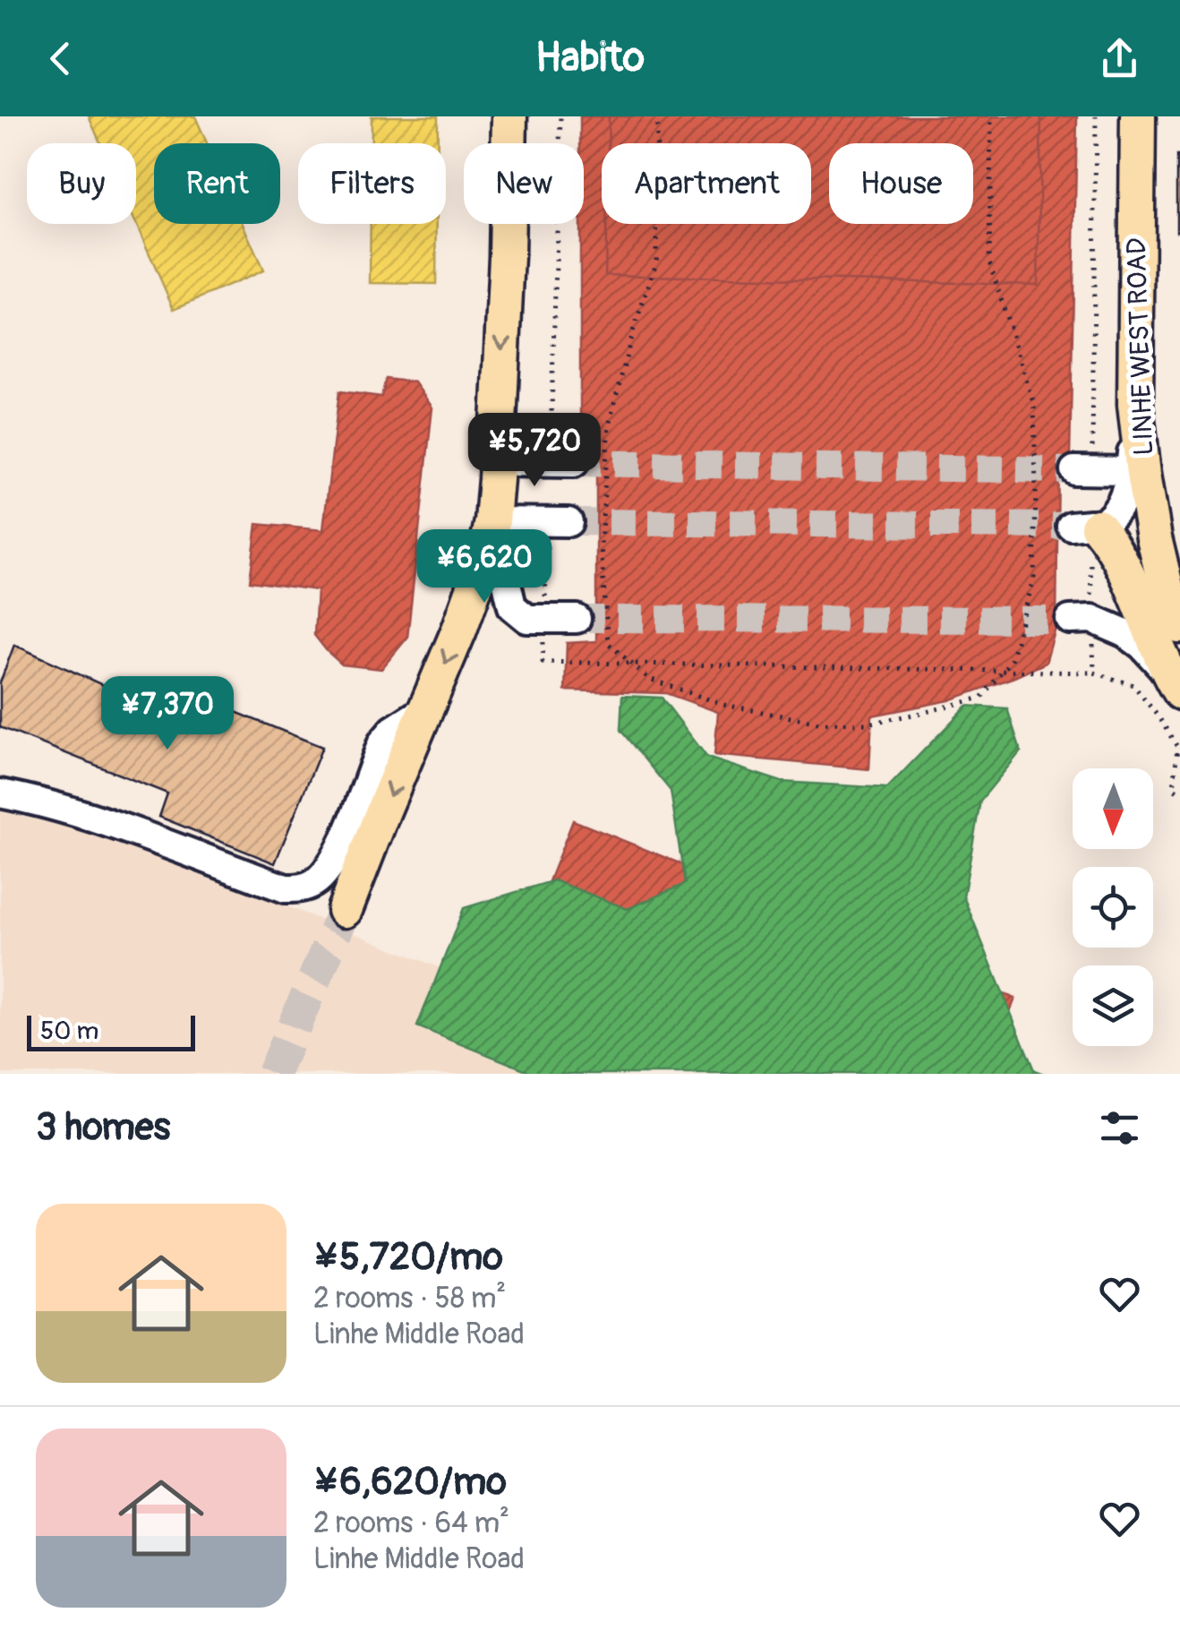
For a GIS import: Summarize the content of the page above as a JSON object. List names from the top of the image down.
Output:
{
  "streets": {
    "main road": ["LINHE WEST ROAD"]
  },
  "scale_bar": "50 m",
  "north": "bottom",
  "page": {
    "header": "Habito",
    "chip": [
      "Buy",
      "Rent",
      "Filters",
      "New",
      "Apartment",
      "House"
    ],
    "price": ["¥5,720", "¥6,620", "¥7,370"],
    "scale": "50 m",
    "heading": "3 homes",
    "list": [
      {
        "name": "¥5,720/mo",
        "note": "2 rooms · 58 m² · Linhe Middle Road"
      },
      {
        "name": "¥6,620/mo",
        "note": "2 rooms · 64 m² · Linhe Middle Road"
      }
    ]
  }
}
